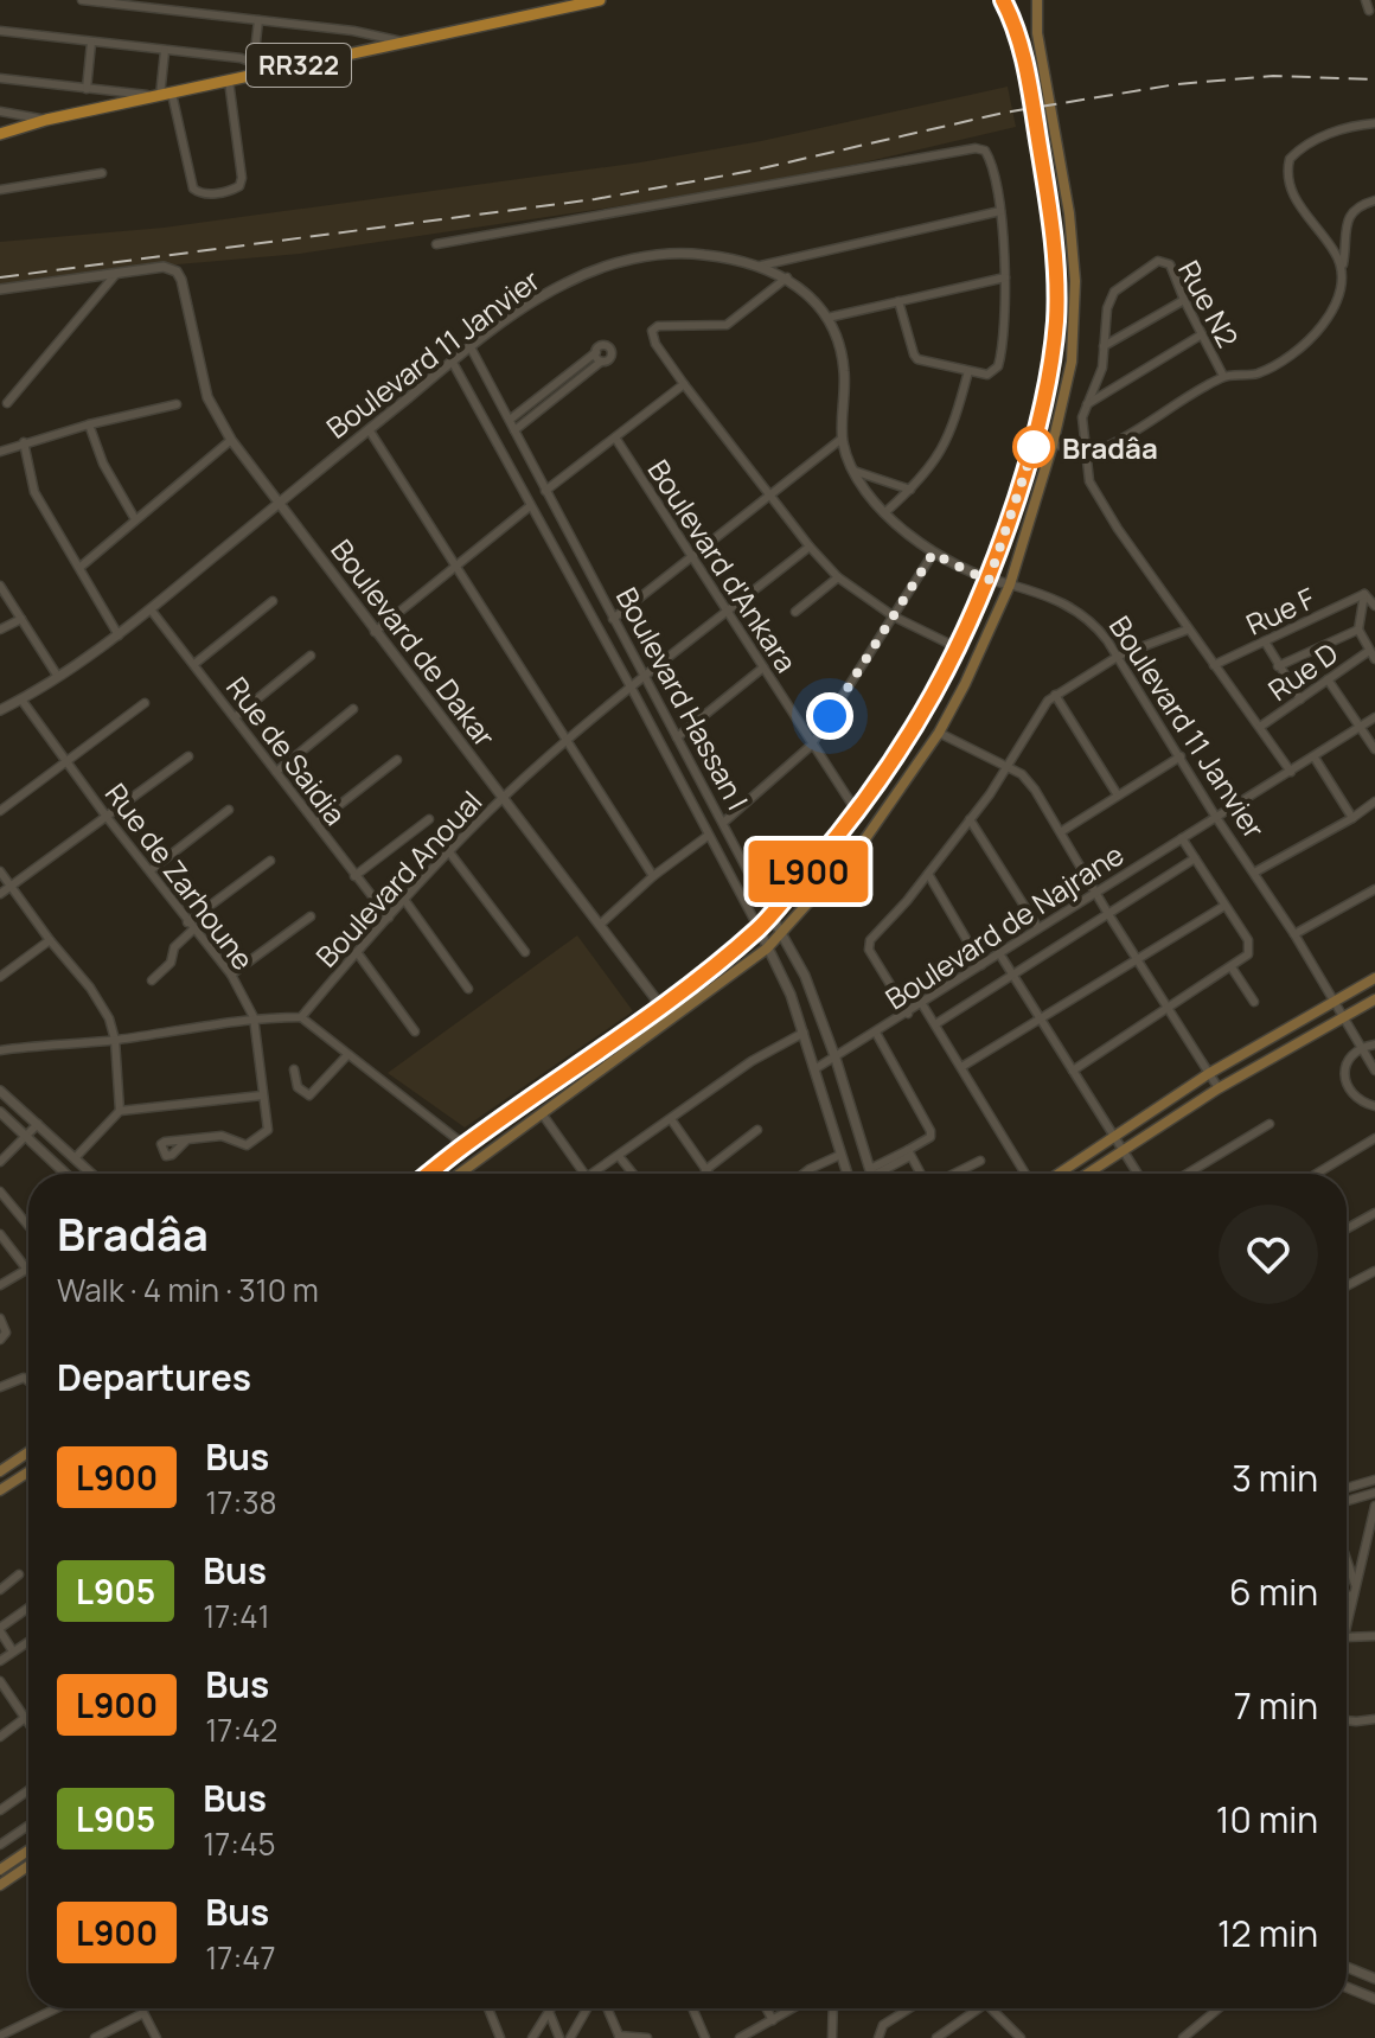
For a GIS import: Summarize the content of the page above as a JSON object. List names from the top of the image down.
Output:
{
  "streets": {
    "main road": ["RR322"],
    "street": [
      "Rue N2",
      "Boulevard 11 Janvier",
      "Boulevard d'Ankara",
      "Rue F",
      "Boulevard de Dakar",
      "Rue D",
      "Boulevard Hassan I",
      "Rue de Saidia",
      "Rue de Zarhoune",
      "Boulevard Anoual",
      "Boulevard de Najrane"
    ]
  },
  "crossings": [
    ["Rue N2", "Rue F"],
    ["Rue N2", "Rue D"],
    ["Rue N2", "Boulevard de Najrane"],
    ["Boulevard 11 Janvier", "Boulevard de Dakar"],
    ["Boulevard 11 Janvier", "Boulevard Hassan I"],
    ["Boulevard 11 Janvier", "Rue de Saidia"],
    ["Boulevard 11 Janvier", "Rue de Zarhoune"],
    ["Boulevard 11 Janvier", "Boulevard de Najrane"],
    ["Boulevard d'Ankara", "Boulevard Anoual"],
    ["Boulevard de Dakar", "Boulevard Anoual"],
    ["Boulevard Hassan I", "Boulevard Anoual"],
    ["Boulevard Hassan I", "Boulevard de Najrane"],
    ["Rue de Saidia", "Boulevard Anoual"]
  ],
  "places": ["Bradâa"],
  "lines": ["bus line L900"],
  "page": {
    "on_map": "L900",
    "heading": [
      ["Bradâa", "Walk · 4 min · 310 m"],
      "Departures"
    ],
    "list": [
      {
        "mark": "L900",
        "name": "Bus",
        "note": "17:38",
        "value": "3 min"
      },
      {
        "mark": "L905",
        "name": "Bus",
        "note": "17:41",
        "value": "6 min"
      },
      {
        "mark": "L900",
        "name": "Bus",
        "note": "17:42",
        "value": "7 min"
      },
      {
        "mark": "L905",
        "name": "Bus",
        "note": "17:45",
        "value": "10 min"
      },
      {
        "mark": "L900",
        "name": "Bus",
        "note": "17:47",
        "value": "12 min"
      }
    ]
  }
}
